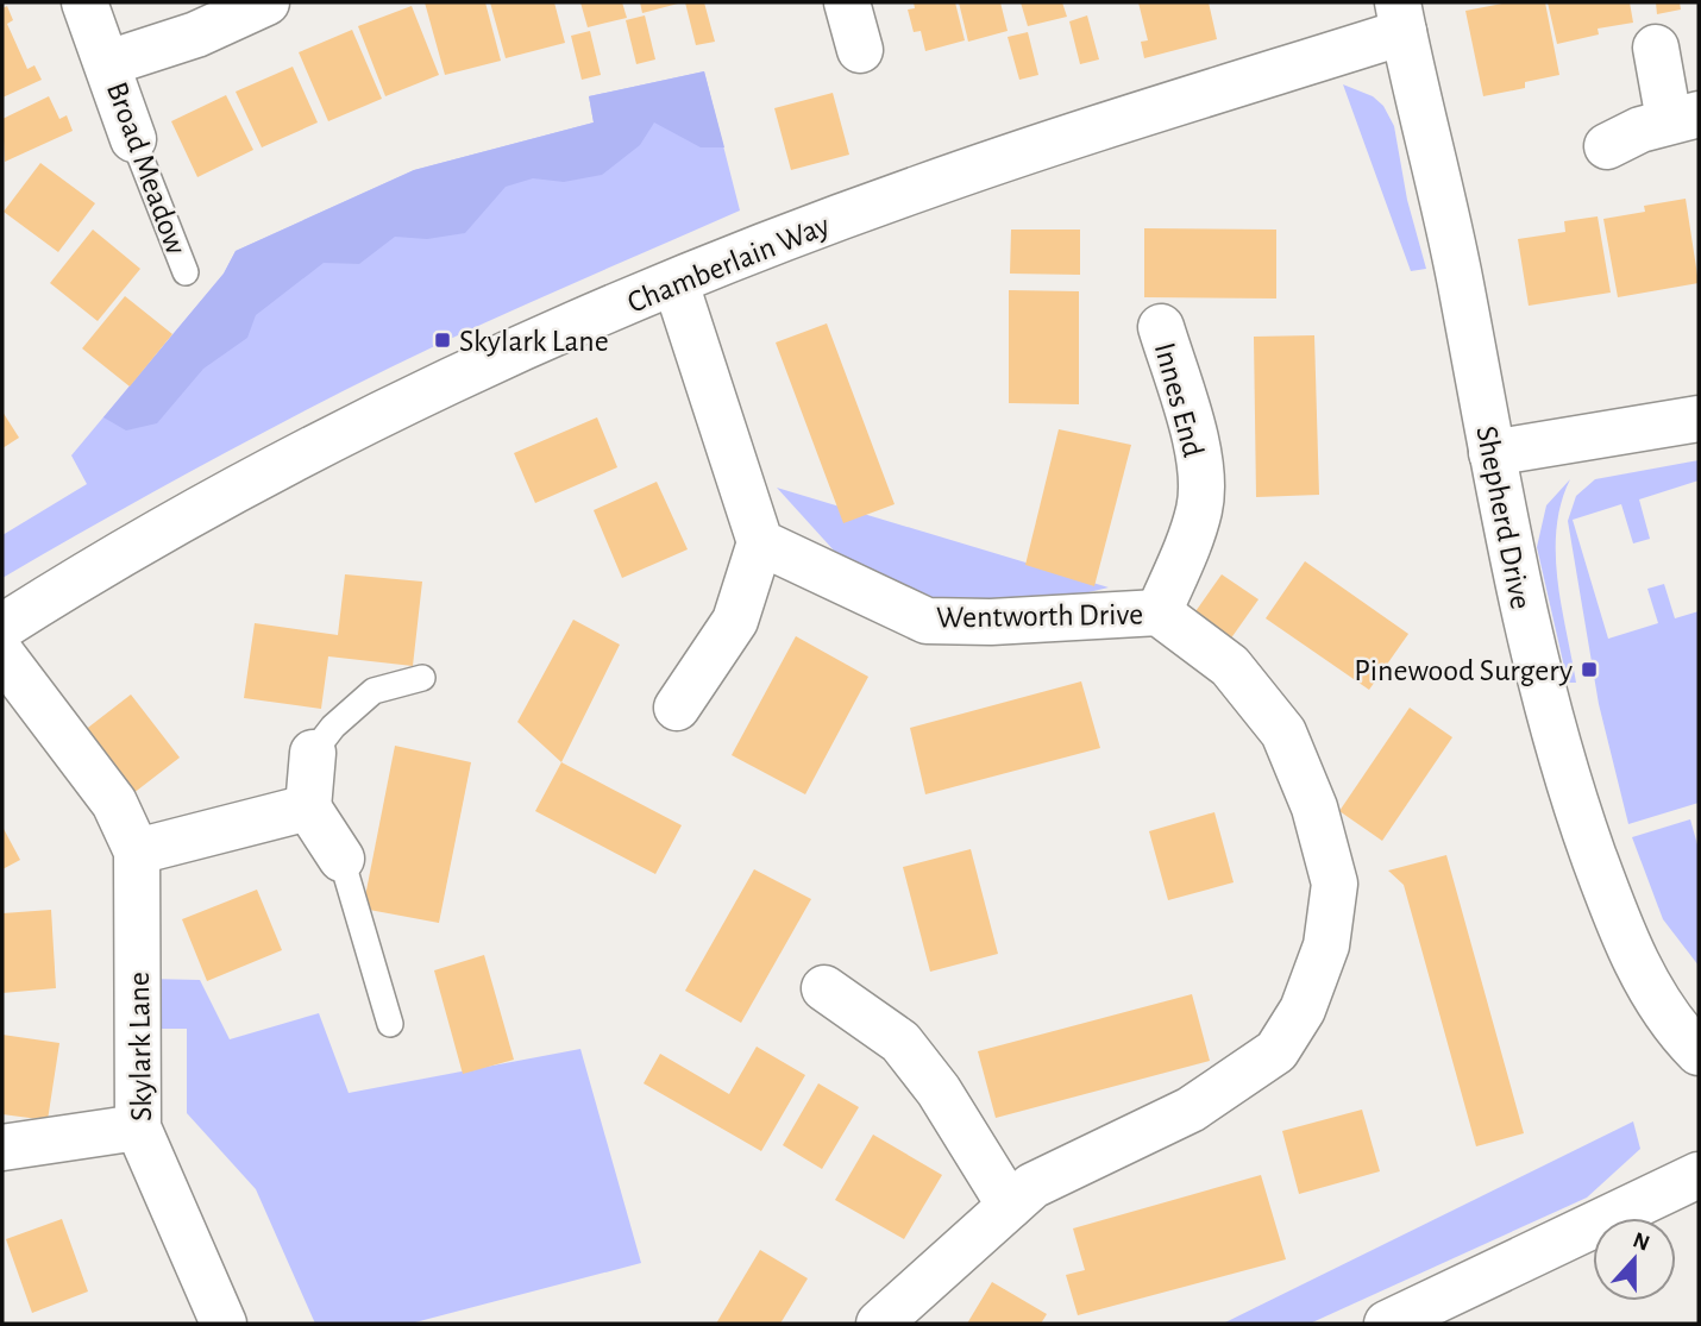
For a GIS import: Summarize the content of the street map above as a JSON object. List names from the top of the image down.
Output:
{
  "streets": {
    "street": [
      "Broad Meadow",
      "Chamberlain Way",
      "Innes End",
      "Shepherd Drive",
      "Wentworth Drive",
      "Skylark Lane"
    ]
  },
  "crossings": [
    ["Chamberlain Way", "Shepherd Drive"],
    ["Innes End", "Wentworth Drive"]
  ],
  "places": {
    "transit": ["Skylark Lane", "Pinewood Surgery"]
  },
  "north": "top"
}
